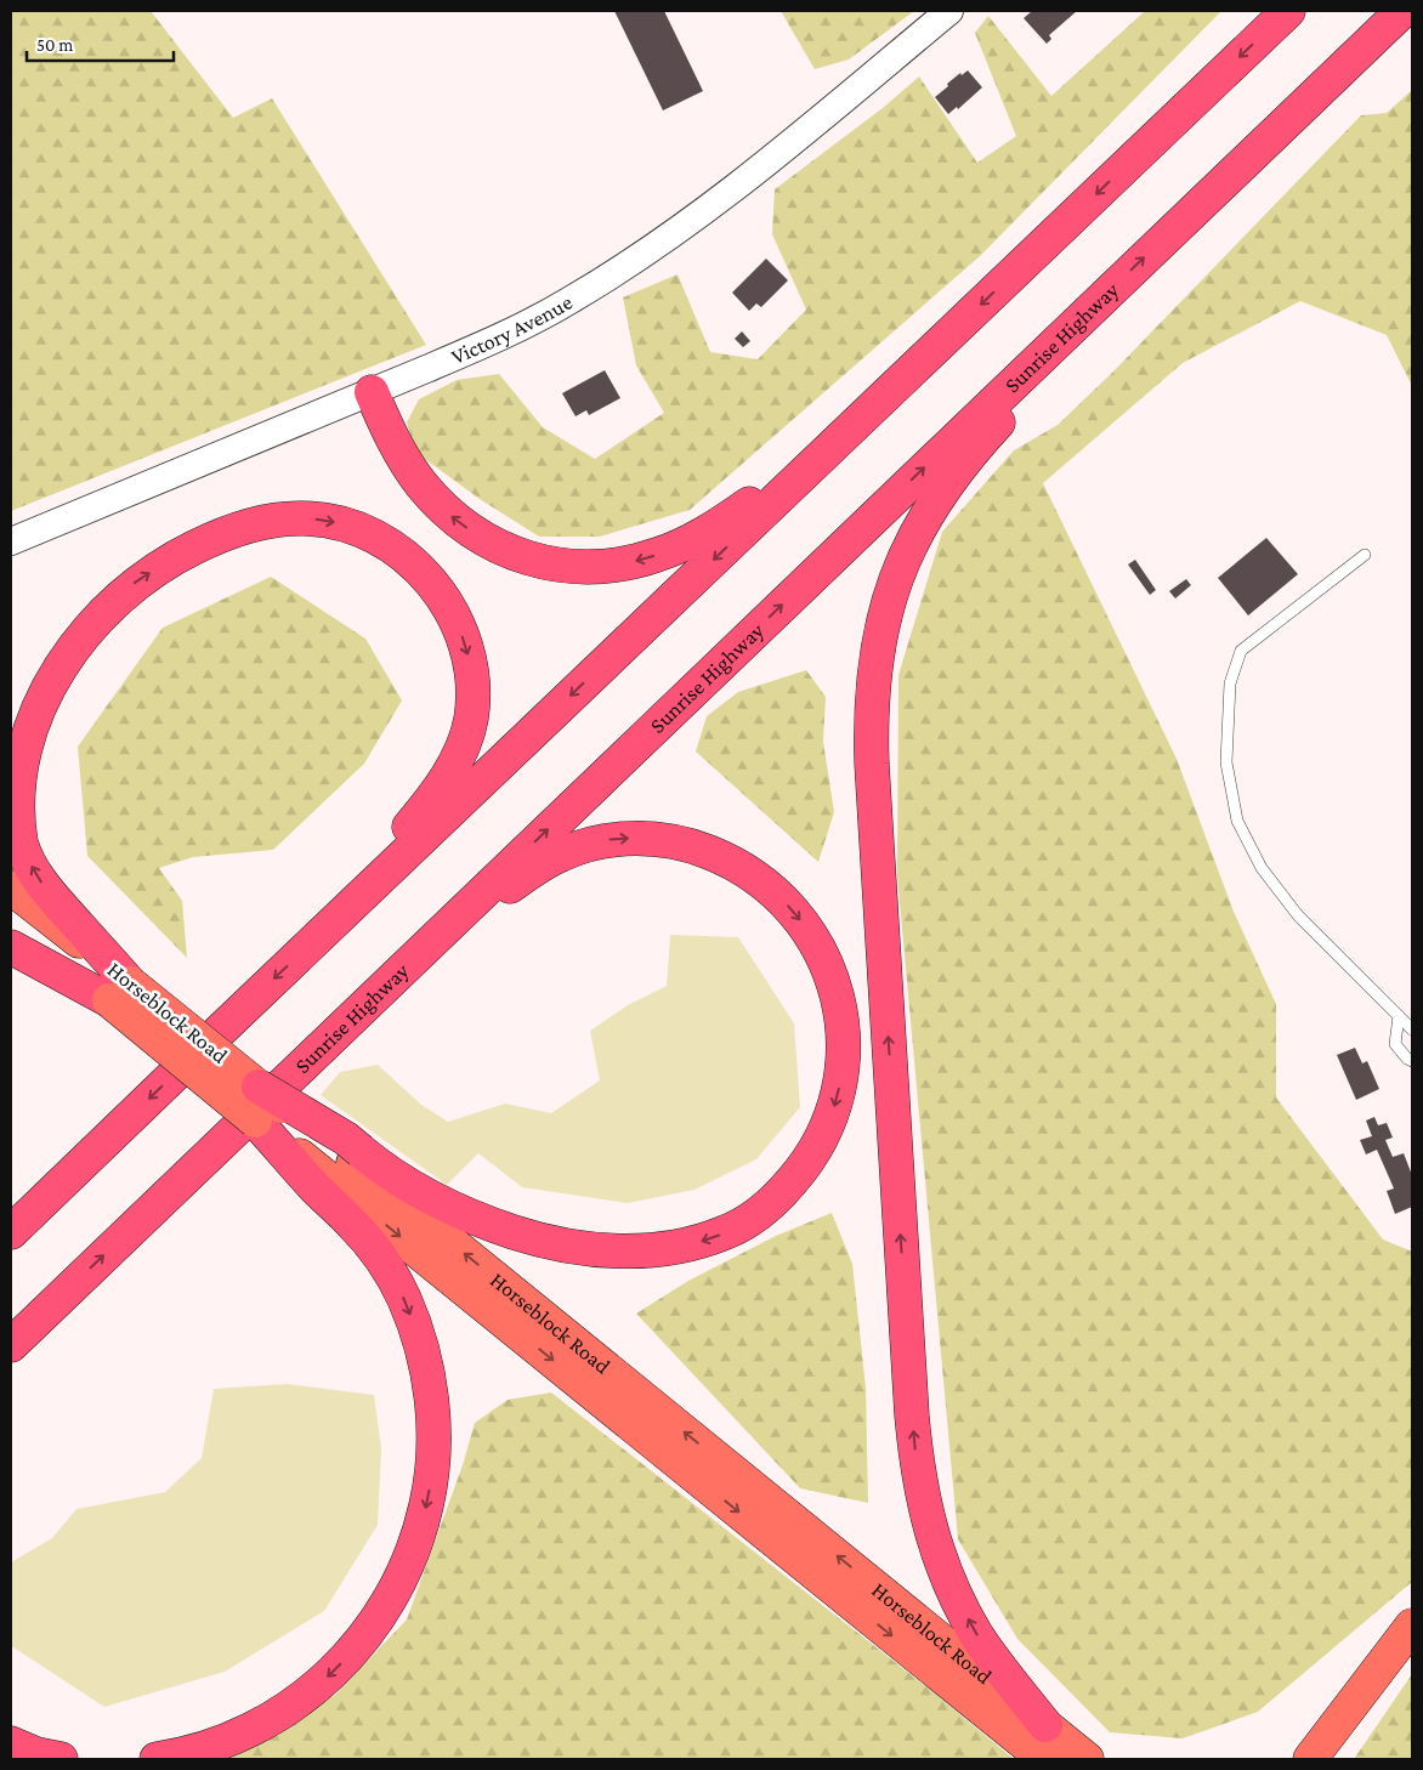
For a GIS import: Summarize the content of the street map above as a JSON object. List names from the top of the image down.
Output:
{
  "streets": {
    "highway": ["Sunrise Highway"],
    "main road": ["Horseblock Road"],
    "street": ["Victory Avenue"]
  },
  "scale_bar": "50 m"
}
